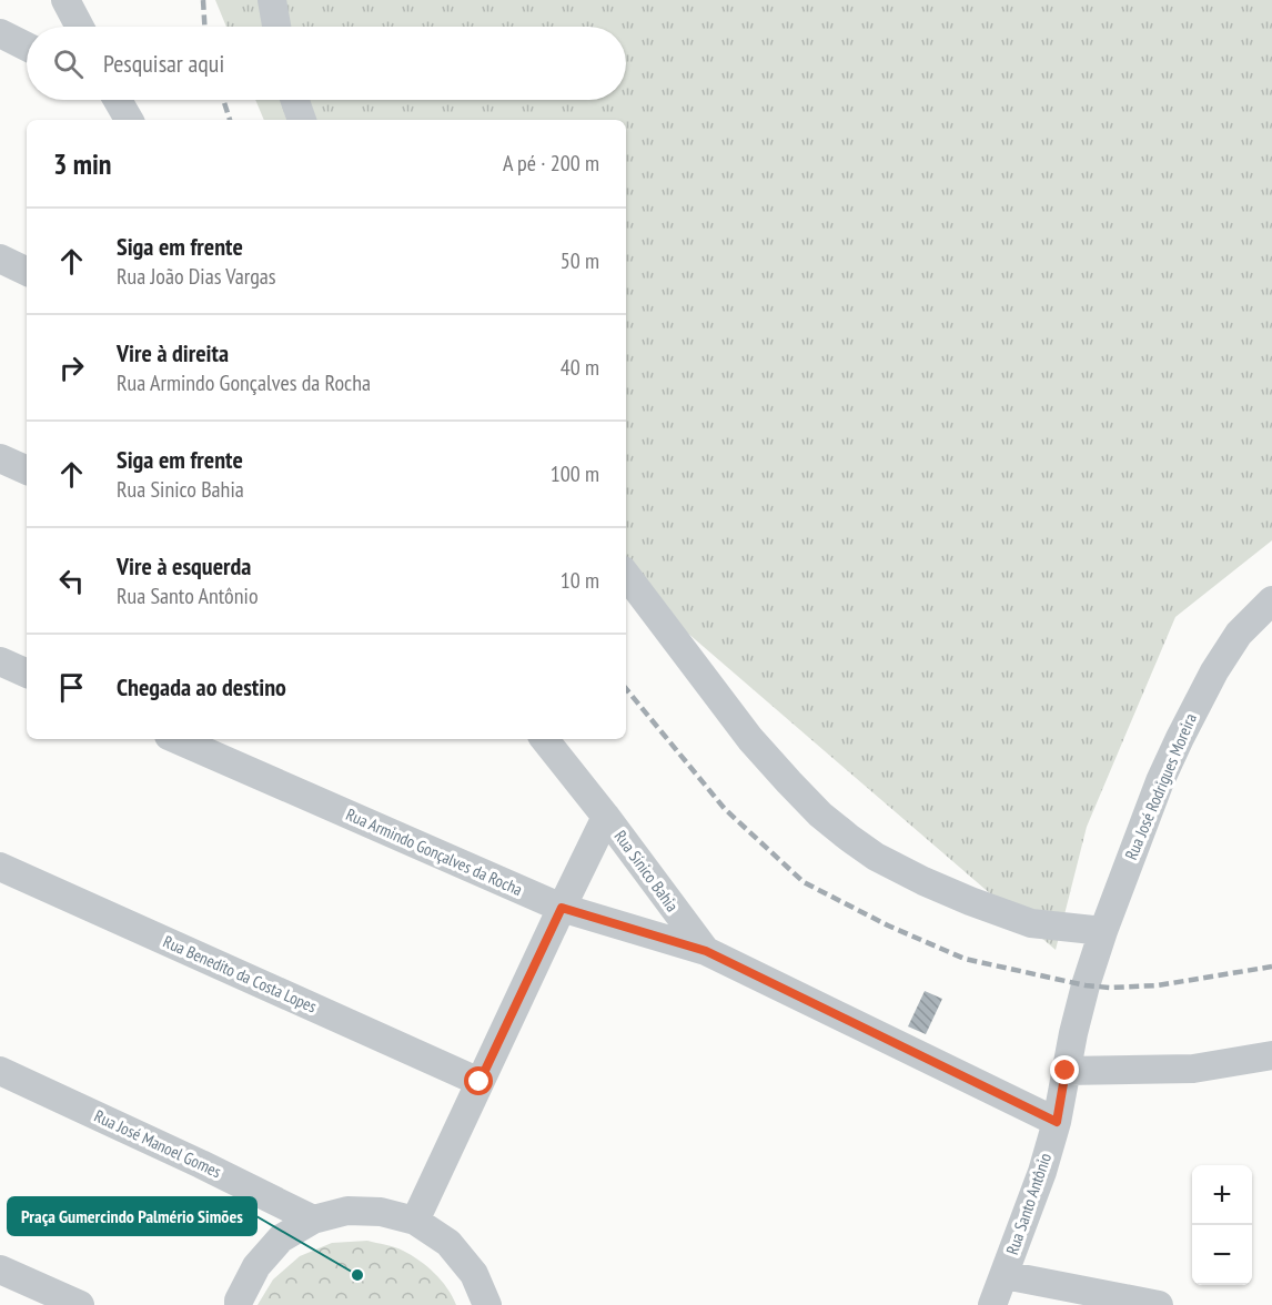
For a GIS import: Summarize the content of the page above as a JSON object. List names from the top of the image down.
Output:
{
  "streets": {
    "street": [
      "Rua José Rodrigues Moreira",
      "Rua Armindo Gonçalves da Rocha",
      "Rua Sinico Bahia",
      "Rua Benedito da Costa Lopes",
      "Rua José Manoel Gomes",
      "Rua Santo Antônio"
    ]
  },
  "crossings": [
    ["Rua José Rodrigues Moreira", "Rua Santo Antônio"],
    ["Rua Armindo Gonçalves da Rocha", "Rua Sinico Bahia"],
    ["Rua Sinico Bahia", "Rua Santo Antônio"]
  ],
  "places": ["Praça Gumercindo Palmério Simões"],
  "page": {
    "search": "Pesquisar aqui",
    "heading": ["3 min", "A pé · 200 m"],
    "list": [
      ["Siga em frente", "Rua João Dias Vargas", "50 m"],
      ["Vire à direita", "Rua Armindo Gonçalves da Rocha", "40 m"],
      ["Siga em frente", "Rua Sinico Bahia", "100 m"],
      ["Vire à esquerda", "Rua Santo Antônio", "10 m"],
      "Chegada ao destino"
    ],
    "map_buttons": ["+", "−"]
  }
}
